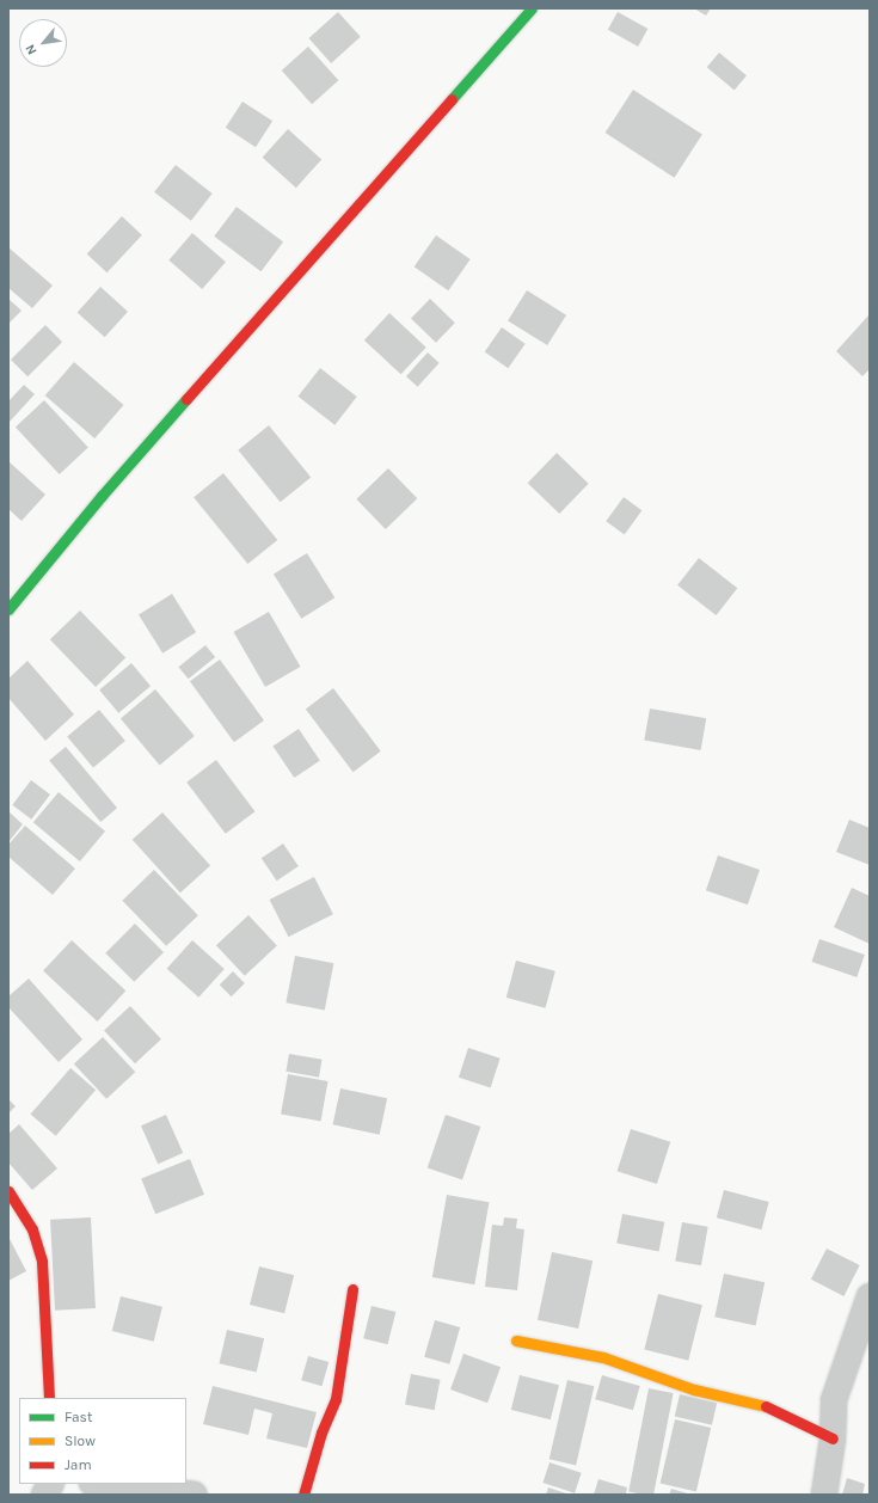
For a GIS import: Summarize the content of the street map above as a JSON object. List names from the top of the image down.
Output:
{
  "legend": ["Fast", "Slow", "Jam"],
  "north": "bottom left"
}
